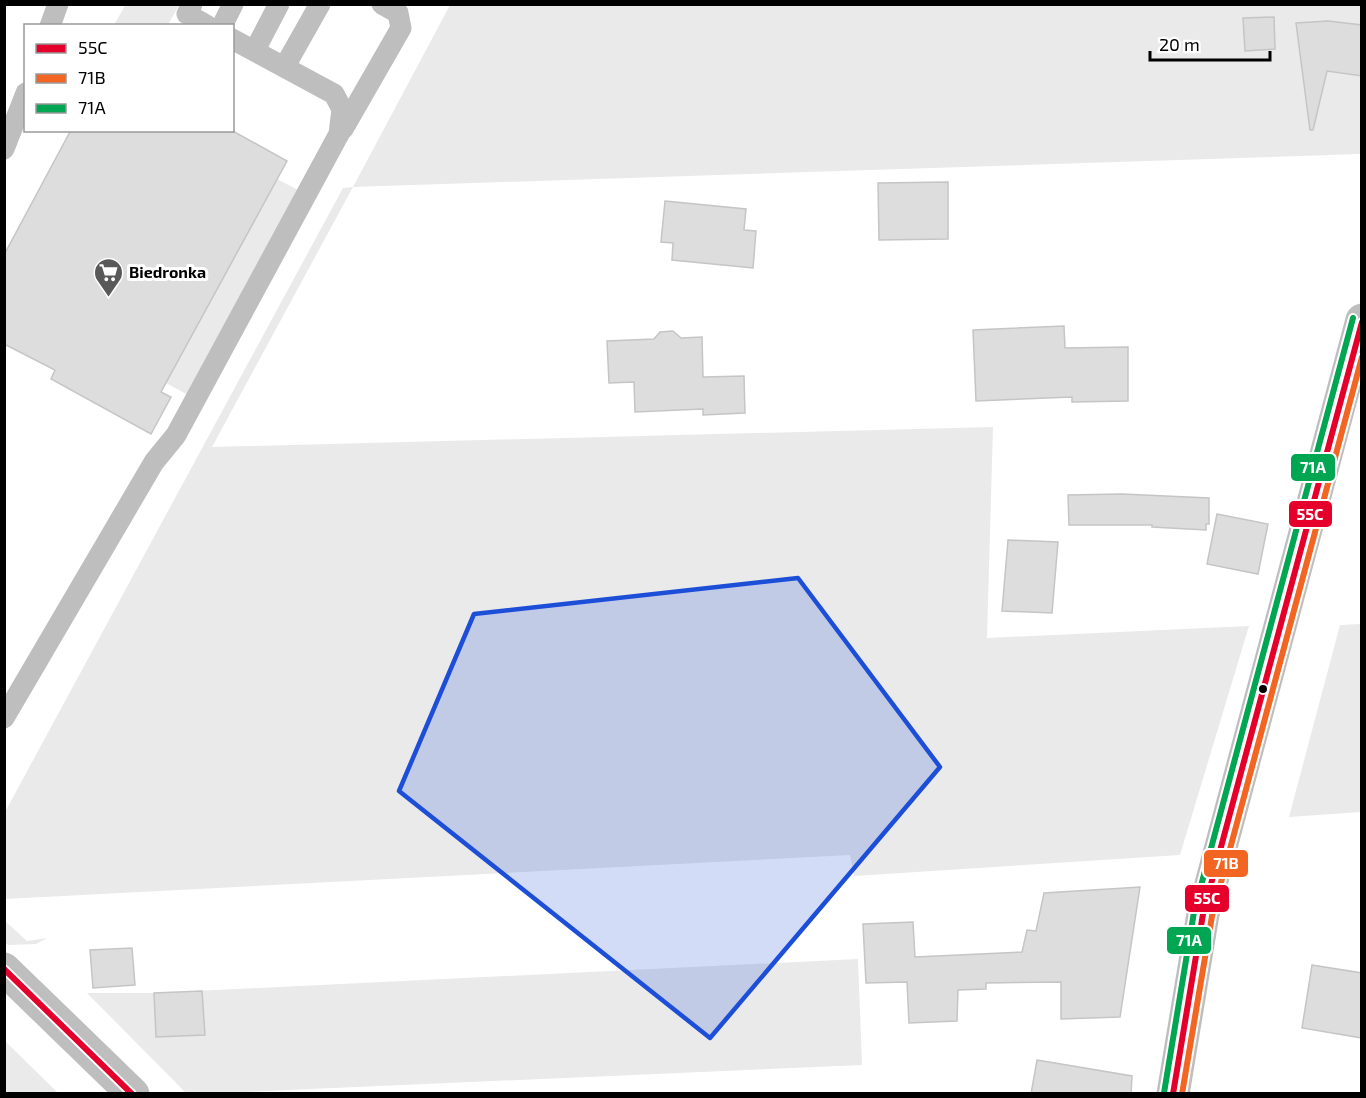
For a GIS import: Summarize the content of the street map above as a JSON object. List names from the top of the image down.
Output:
{
  "places": {
    "supermarket": ["Biedronka"]
  },
  "lines": ["transit line 71A", "transit line 55C", "transit line 71B"],
  "legend": ["55C", "71B", "71A"],
  "scale_bar": "20 m"
}
